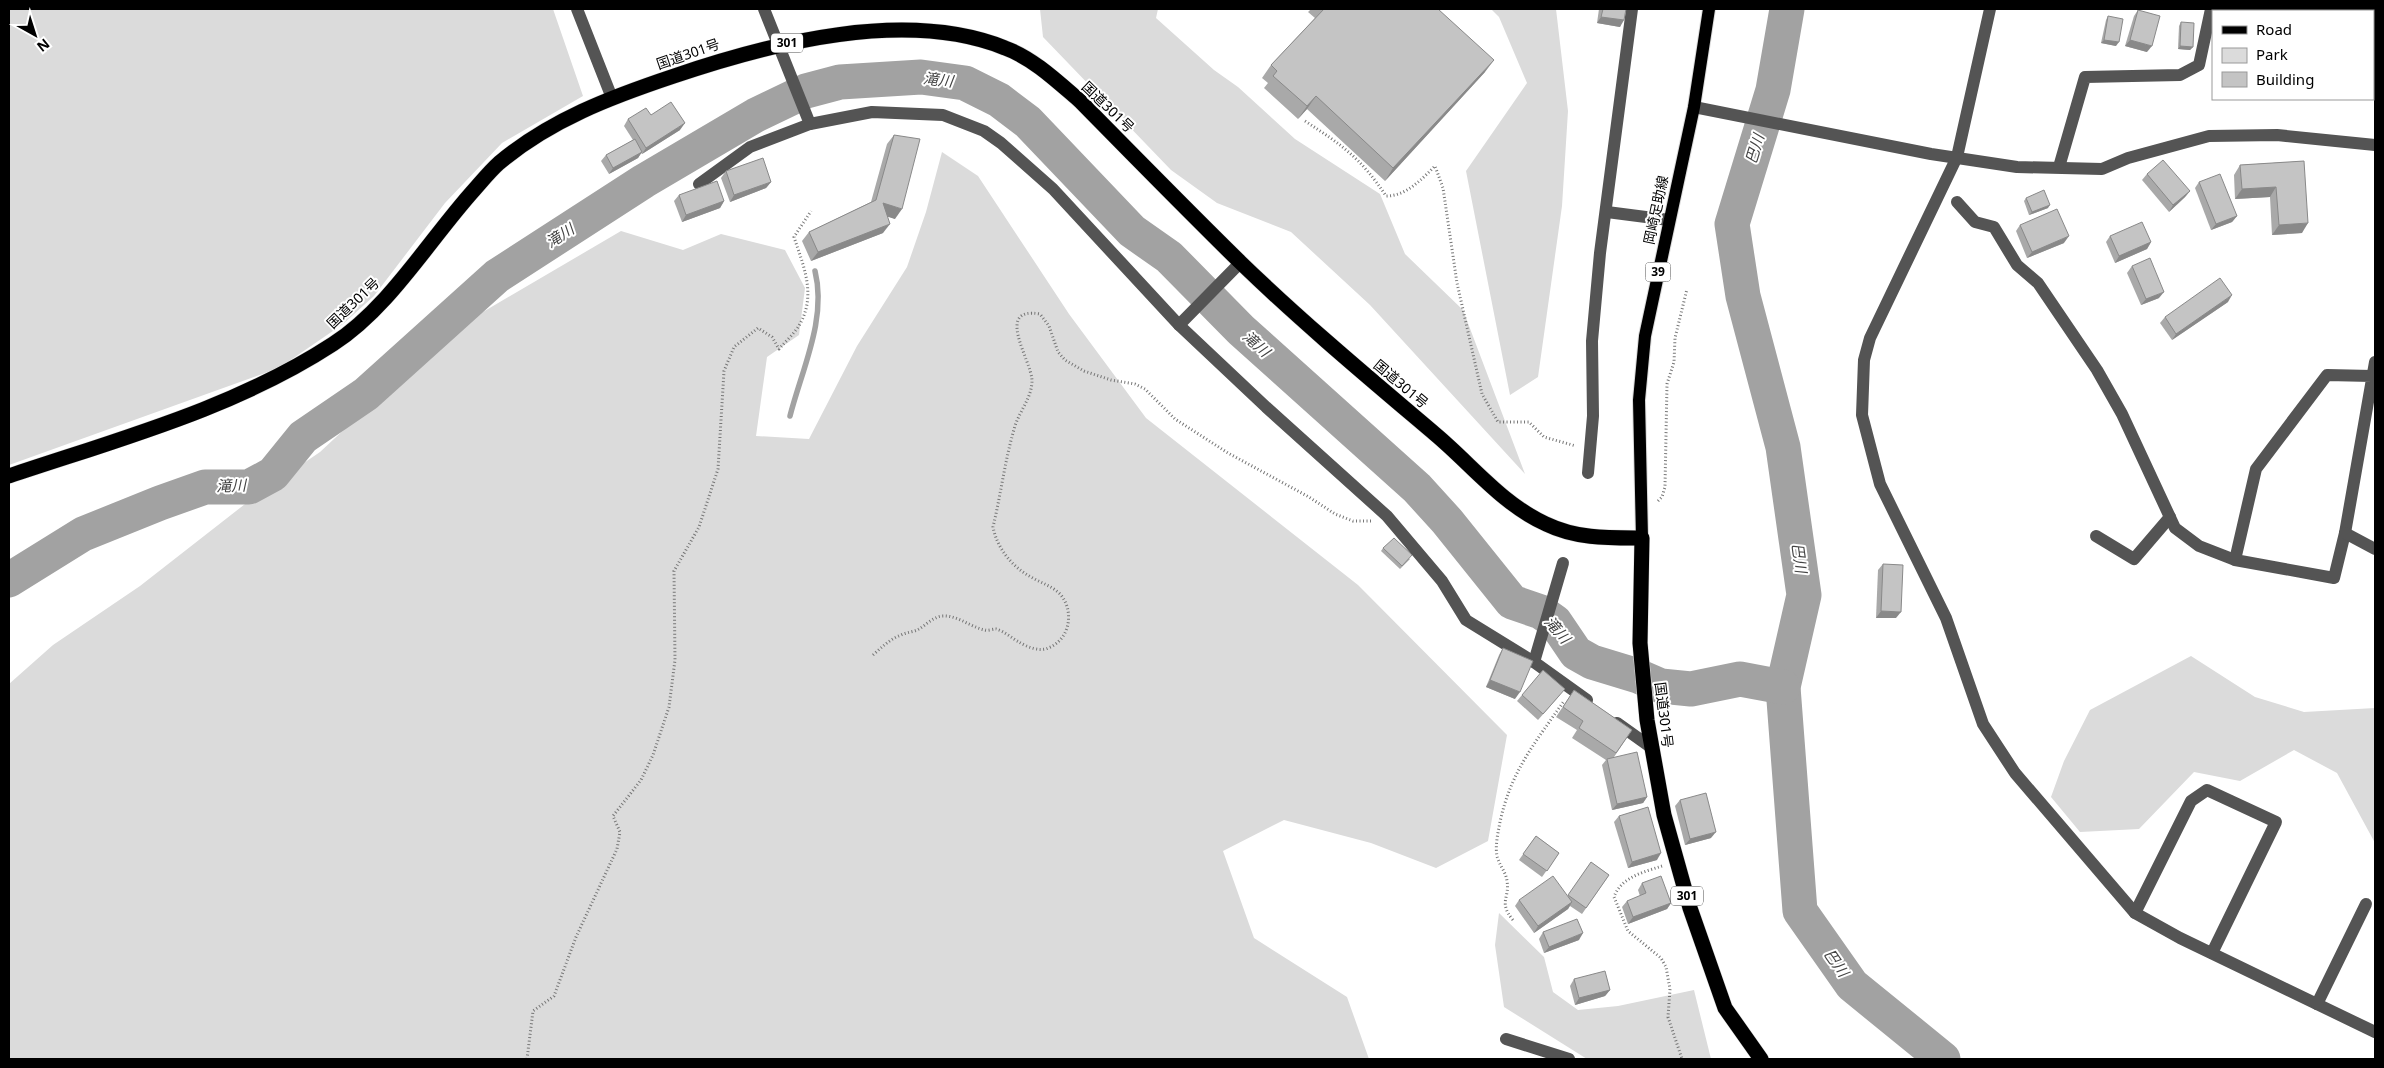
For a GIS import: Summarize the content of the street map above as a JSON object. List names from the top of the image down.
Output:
{
  "streets": {
    "highway": ["301", "国道301号"],
    "main road": ["岡崎足助線", "39"]
  },
  "crossings": [
    ["国道301号", "岡崎足助線"]
  ],
  "water": ["滝川", "巴川"],
  "legend": ["Road", "Park", "Building"],
  "north": "bottom right"
}
